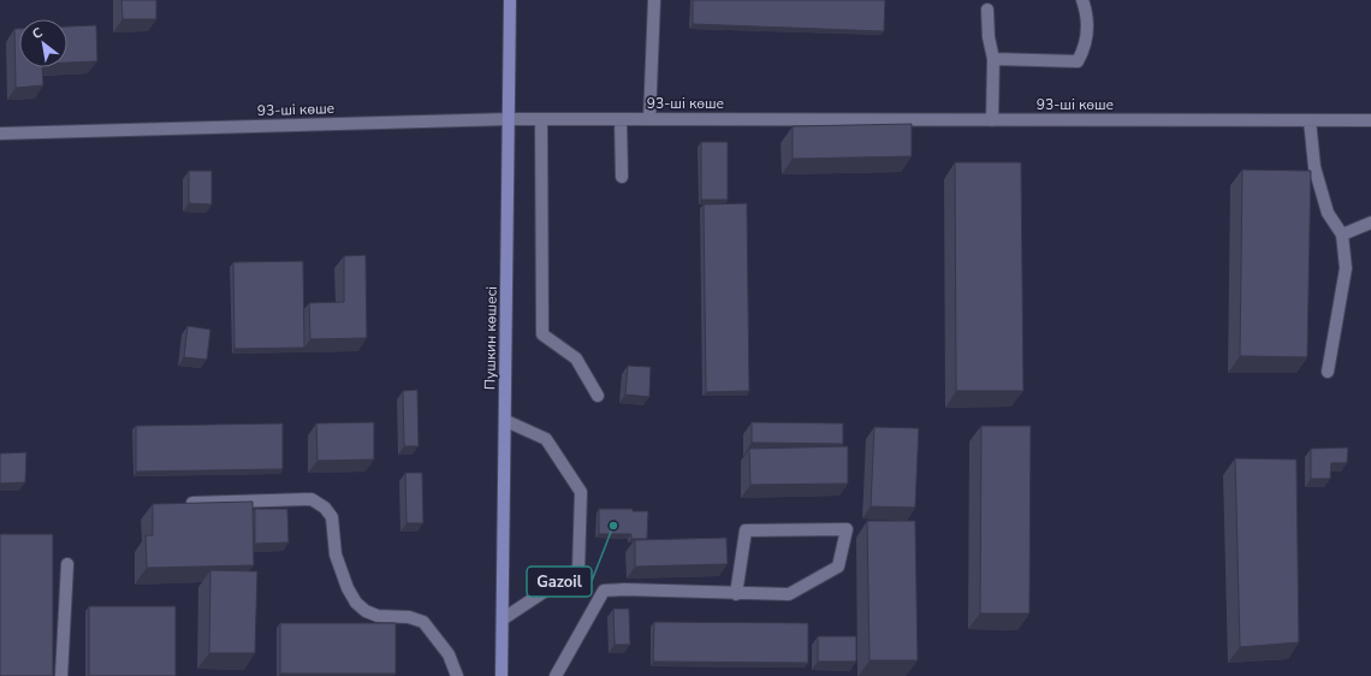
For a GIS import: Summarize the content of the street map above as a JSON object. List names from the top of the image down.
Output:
{
  "streets": {
    "main road": ["Пушкин көшесі"],
    "lane": ["93-ші көше"]
  },
  "crossings": [
    ["93-ші көше", "Пушкин көшесі"]
  ],
  "places": ["Gazoil"],
  "north": "top left"
}
